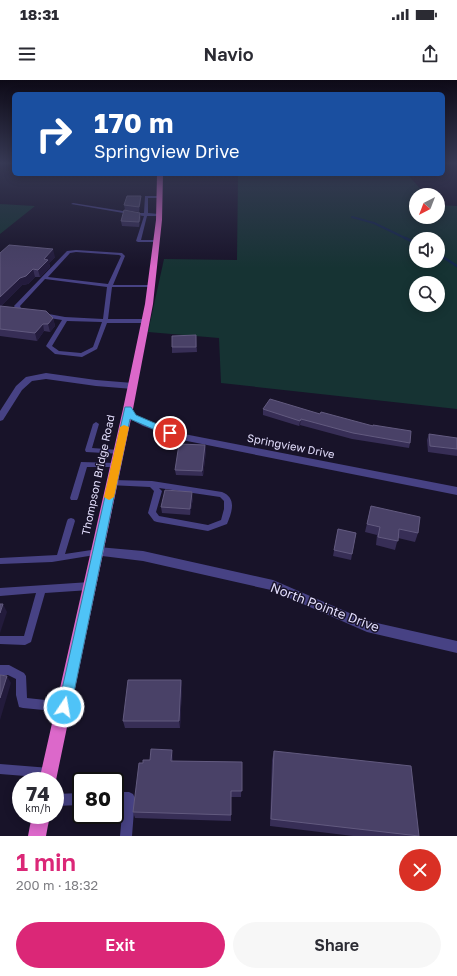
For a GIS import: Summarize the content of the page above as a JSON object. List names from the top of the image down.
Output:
{
  "streets": {
    "highway": ["Thompson Bridge Road"],
    "street": ["Springview Drive", "North Pointe Drive"]
  },
  "crossings": [
    ["Springview Drive", "Thompson Bridge Road"],
    ["Thompson Bridge Road", "North Pointe Drive"]
  ],
  "north": "bottom left",
  "page": {
    "status": "18:31",
    "header": "Navio",
    "turn": ["170 m", "Springview Drive"],
    "speed": "74 km/h",
    "limit": "80",
    "heading": ["1 min", "200 m · 18:32"],
    "buttons": ["Exit", "Share"]
  }
}
